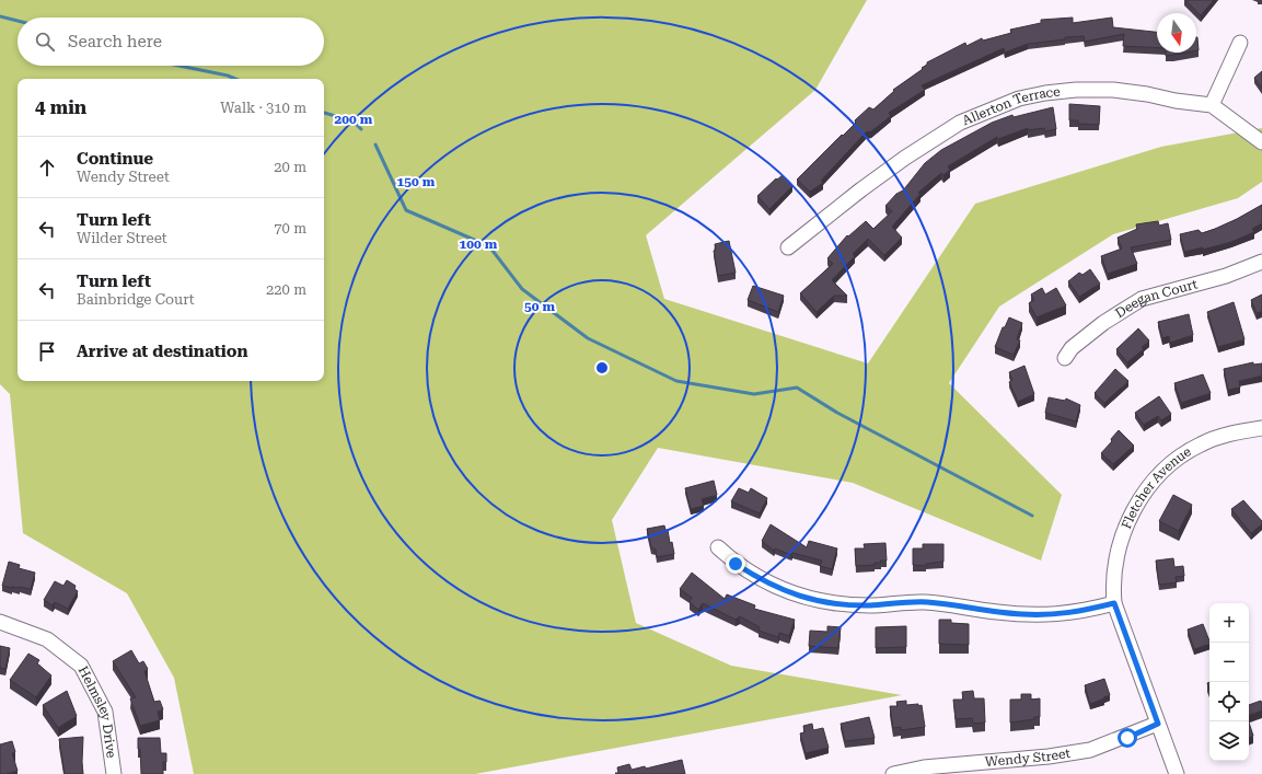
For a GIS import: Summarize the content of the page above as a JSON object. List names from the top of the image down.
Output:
{
  "streets": {
    "street": [
      "Allerton Terrace",
      "Deegan Court",
      "Fletcher Avenue",
      "Helmsley Drive",
      "Wendy Street"
    ]
  },
  "north": "bottom",
  "page": {
    "search": "Search here",
    "heading": ["4 min", "Walk · 310 m"],
    "list": [
      ["Continue", "Wendy Street", "20 m"],
      ["Turn left", "Wilder Street", "70 m"],
      ["Turn left", "Bainbridge Court", "220 m"],
      "Arrive at destination"
    ],
    "map_buttons": ["+", "−"]
  },
  "rings": [
    "200 m",
    "150 m",
    "100 m",
    "50 m"
  ]
}
